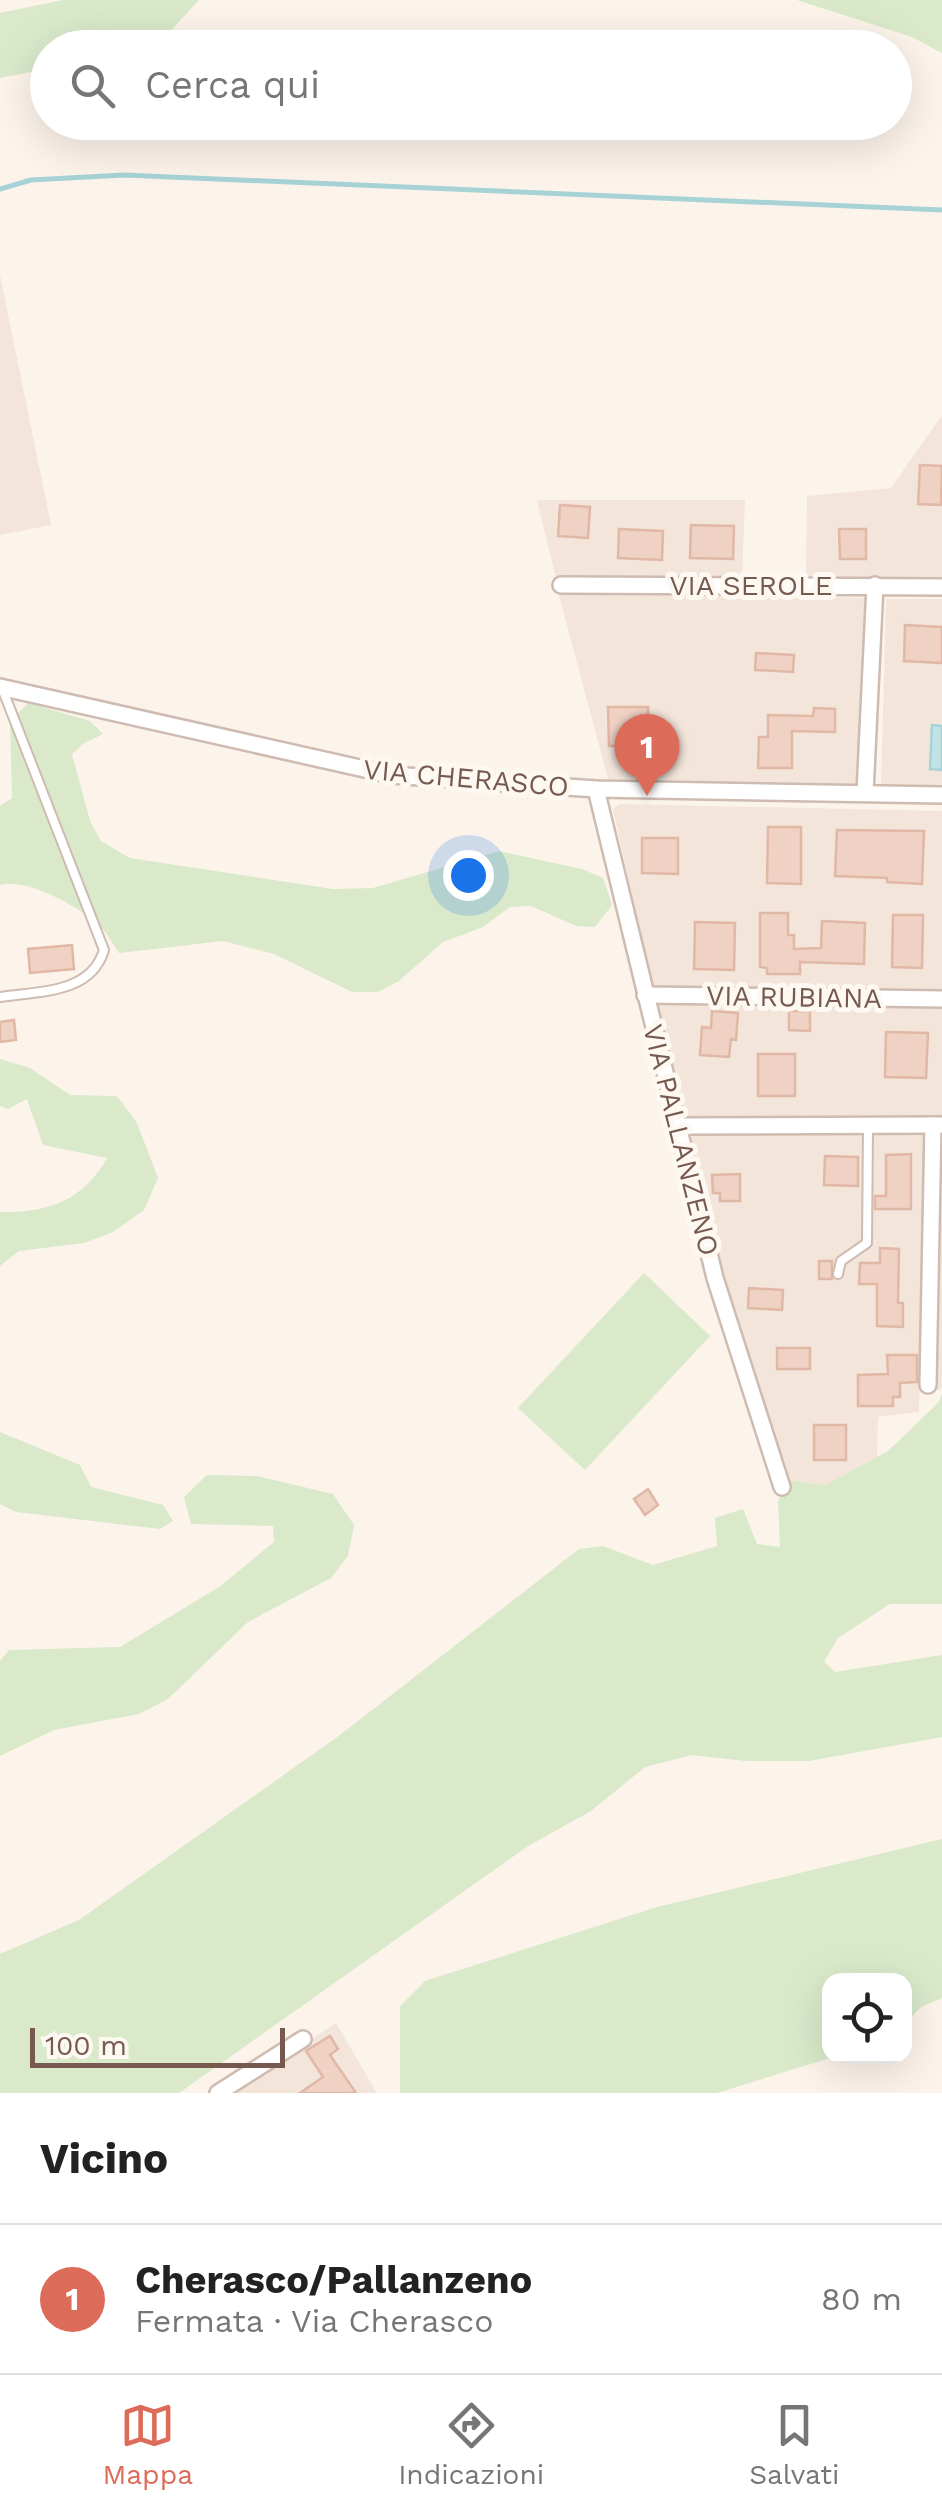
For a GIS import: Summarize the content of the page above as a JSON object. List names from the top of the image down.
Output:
{
  "streets": {
    "street": [
      "VIA SEROLE",
      "VIA CHERASCO",
      "VIA RUBIANA",
      "VIA PALLANZENO"
    ]
  },
  "crossings": [
    ["VIA CHERASCO", "VIA PALLANZENO"],
    ["VIA RUBIANA", "VIA PALLANZENO"]
  ],
  "scale_bar": "100 m",
  "page": {
    "search": "Cerca qui",
    "pins": "1",
    "scale": "100 m",
    "heading": "Vicino",
    "list": [
      {
        "mark": "1",
        "name": "Cherasco/Pallanzeno",
        "note": "Fermata · Via Cherasco",
        "value": "80 m"
      }
    ],
    "nav": ["Mappa", "Indicazioni", "Salvati"]
  }
}
